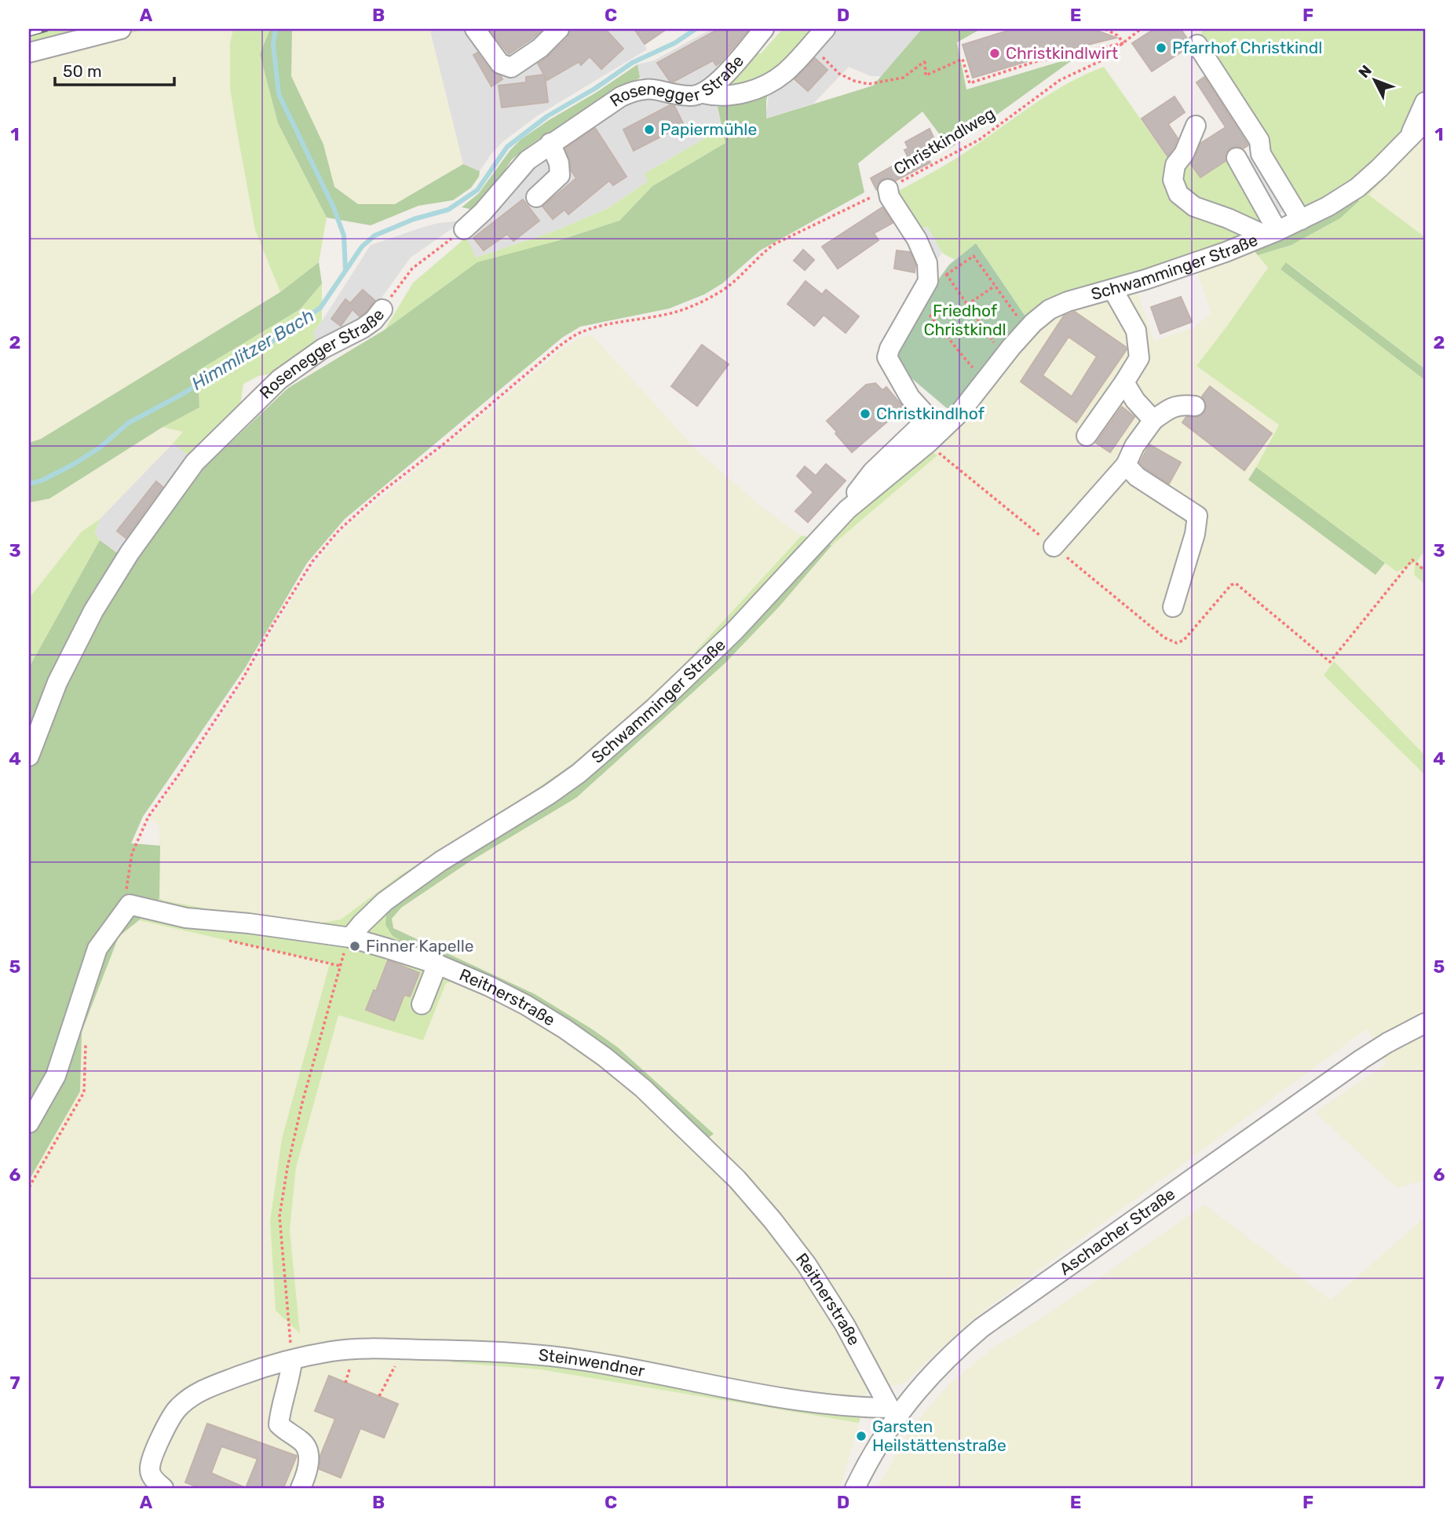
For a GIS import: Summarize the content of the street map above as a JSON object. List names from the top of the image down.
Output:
{
  "streets": {
    "street": [
      "Rosenegger Straße",
      "Schwamminger Straße",
      "Reitnerstraße",
      "Aschacher Straße",
      "Steinwendner"
    ],
    "path": ["Christkindlweg"]
  },
  "crossings": [
    ["Christkindlweg", "Reitnerstraße"],
    ["Schwamminger Straße", "Reitnerstraße"],
    ["Reitnerstraße", "Aschacher Straße"],
    ["Reitnerstraße", "Steinwendner"],
    ["Aschacher Straße", "Steinwendner"]
  ],
  "water": ["Himmlitzer Bach"],
  "parks": ["Friedhof Christkindl"],
  "places": [
    "Pfarrhof Christkindl",
    "Christkindlwirt",
    "Papiermühle",
    "Christkindlhof",
    "Finner Kapelle",
    "Garsten Heilstättenstraße"
  ],
  "scale_bar": "50 m",
  "north": "top left",
  "grid": {
    "columns": [
      "A",
      "B",
      "C",
      "D",
      "E",
      "F"
    ],
    "rows": [
      "1",
      "2",
      "3",
      "4",
      "5",
      "6",
      "7"
    ]
  }
}
